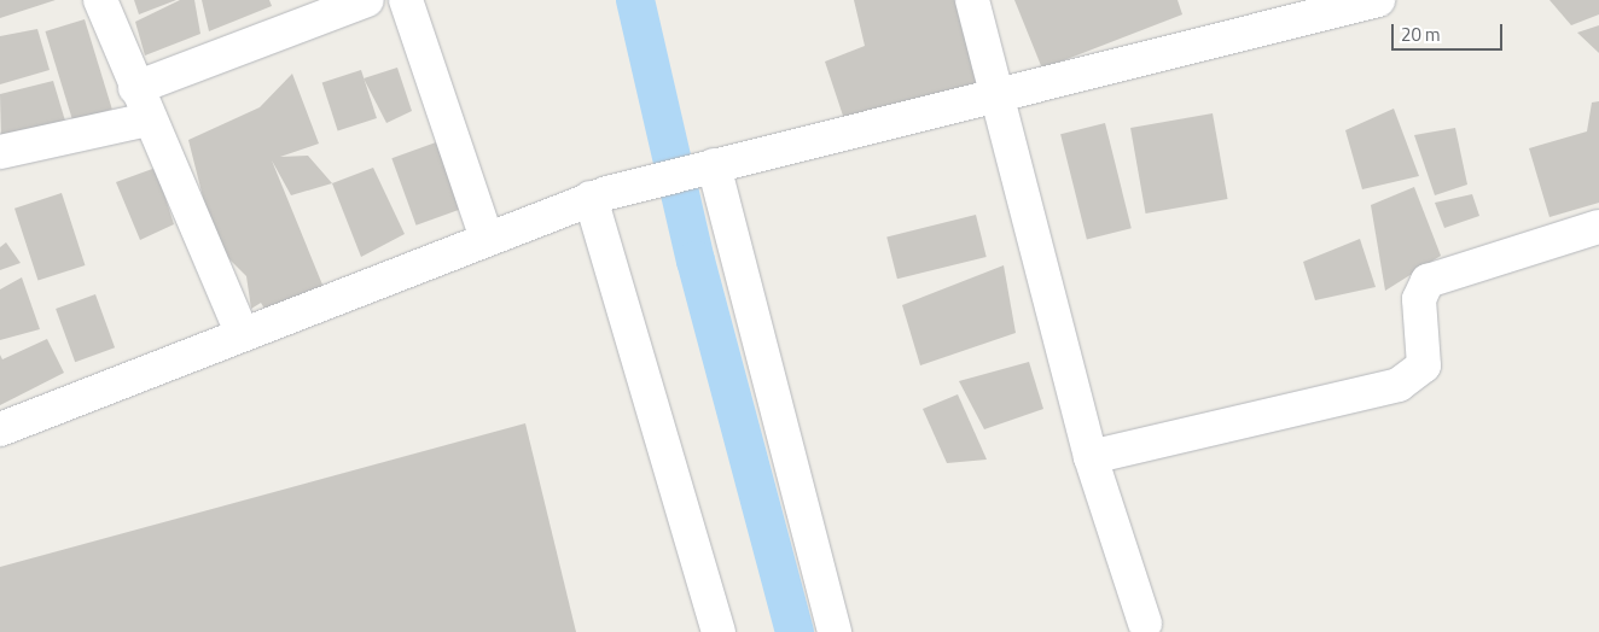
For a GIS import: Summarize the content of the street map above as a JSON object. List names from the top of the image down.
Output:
{
  "scale_bar": "20 m"
}
